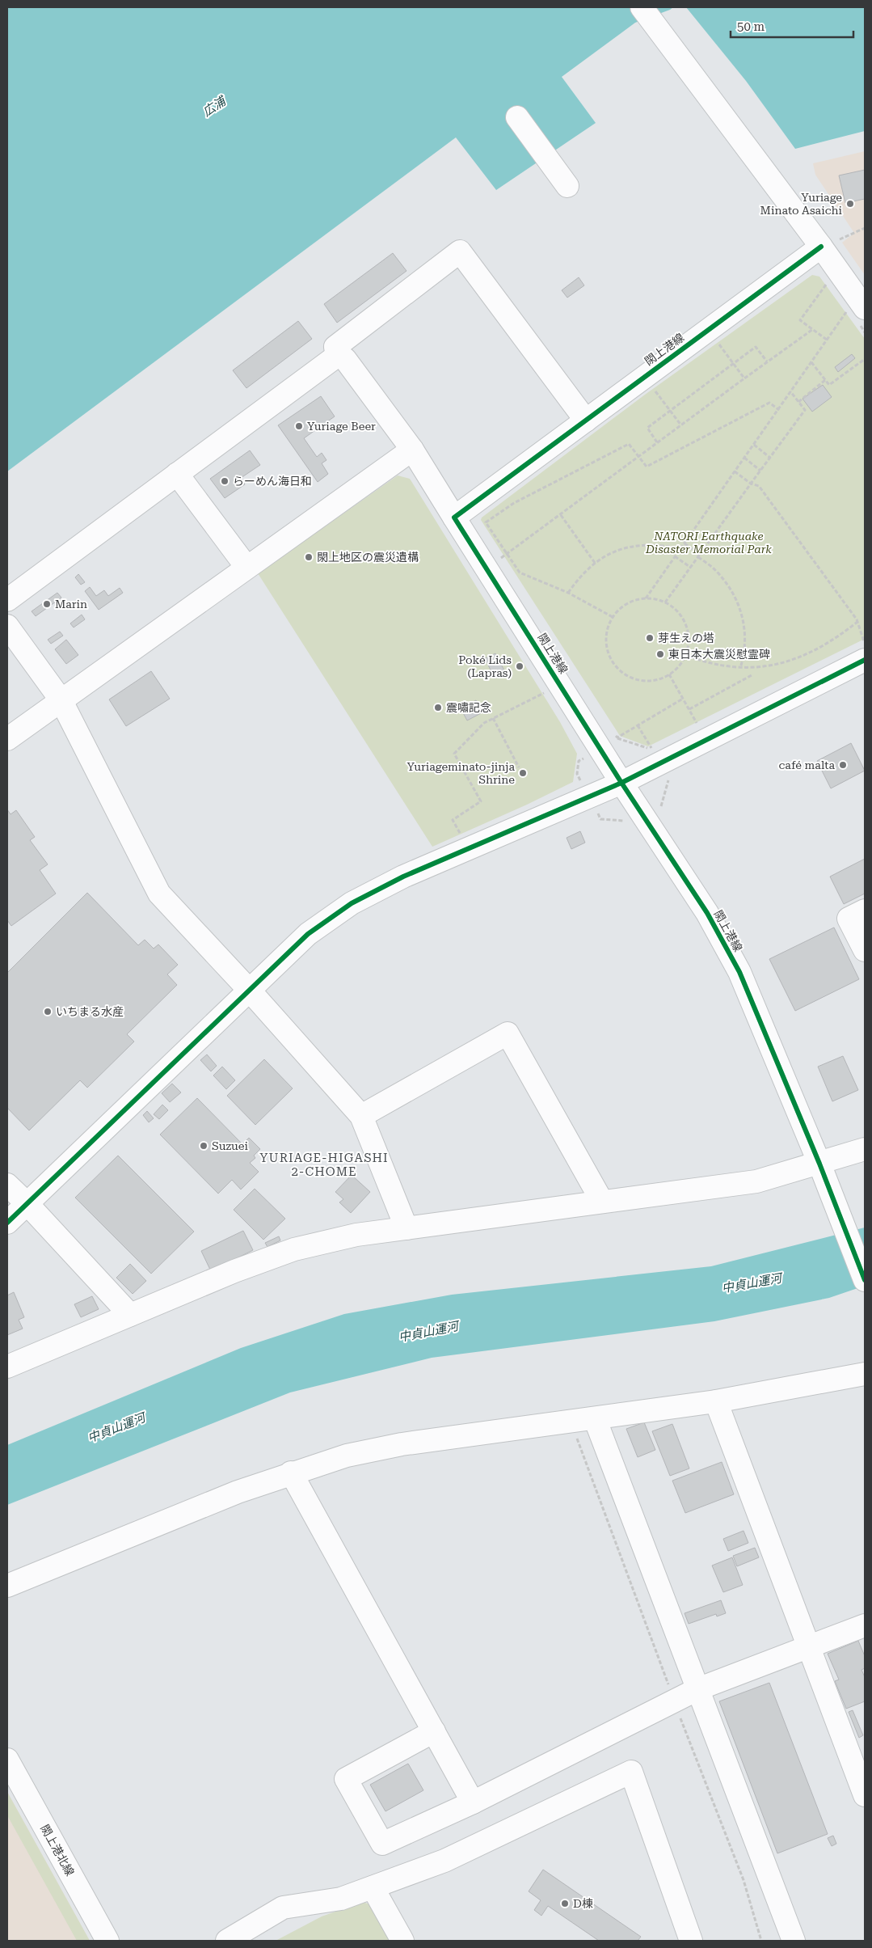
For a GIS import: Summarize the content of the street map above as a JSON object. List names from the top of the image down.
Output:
{
  "streets": {
    "street": ["閖上港線", "閖上港北線"]
  },
  "districts": ["YURIAGE-HIGASHI 2-CHOME"],
  "water": ["広浦", "中貞山運河"],
  "parks": ["NATORI Earthquake Disaster Memorial Park"],
  "places": [
    "Yuriage Minato Asaichi",
    "Yuriage Beer",
    "らーめん海日和",
    "閖上地区の震災遺構",
    "Marin",
    "芽生えの塔",
    "東日本大震災慰霊碑",
    "Poké Lids (Lapras)",
    "震嘯記念",
    "café malta",
    "Yuriageminato-jinja Shrine",
    "いちまる水産",
    "Suzuei",
    "D棟"
  ],
  "scale_bar": "50 m"
}
